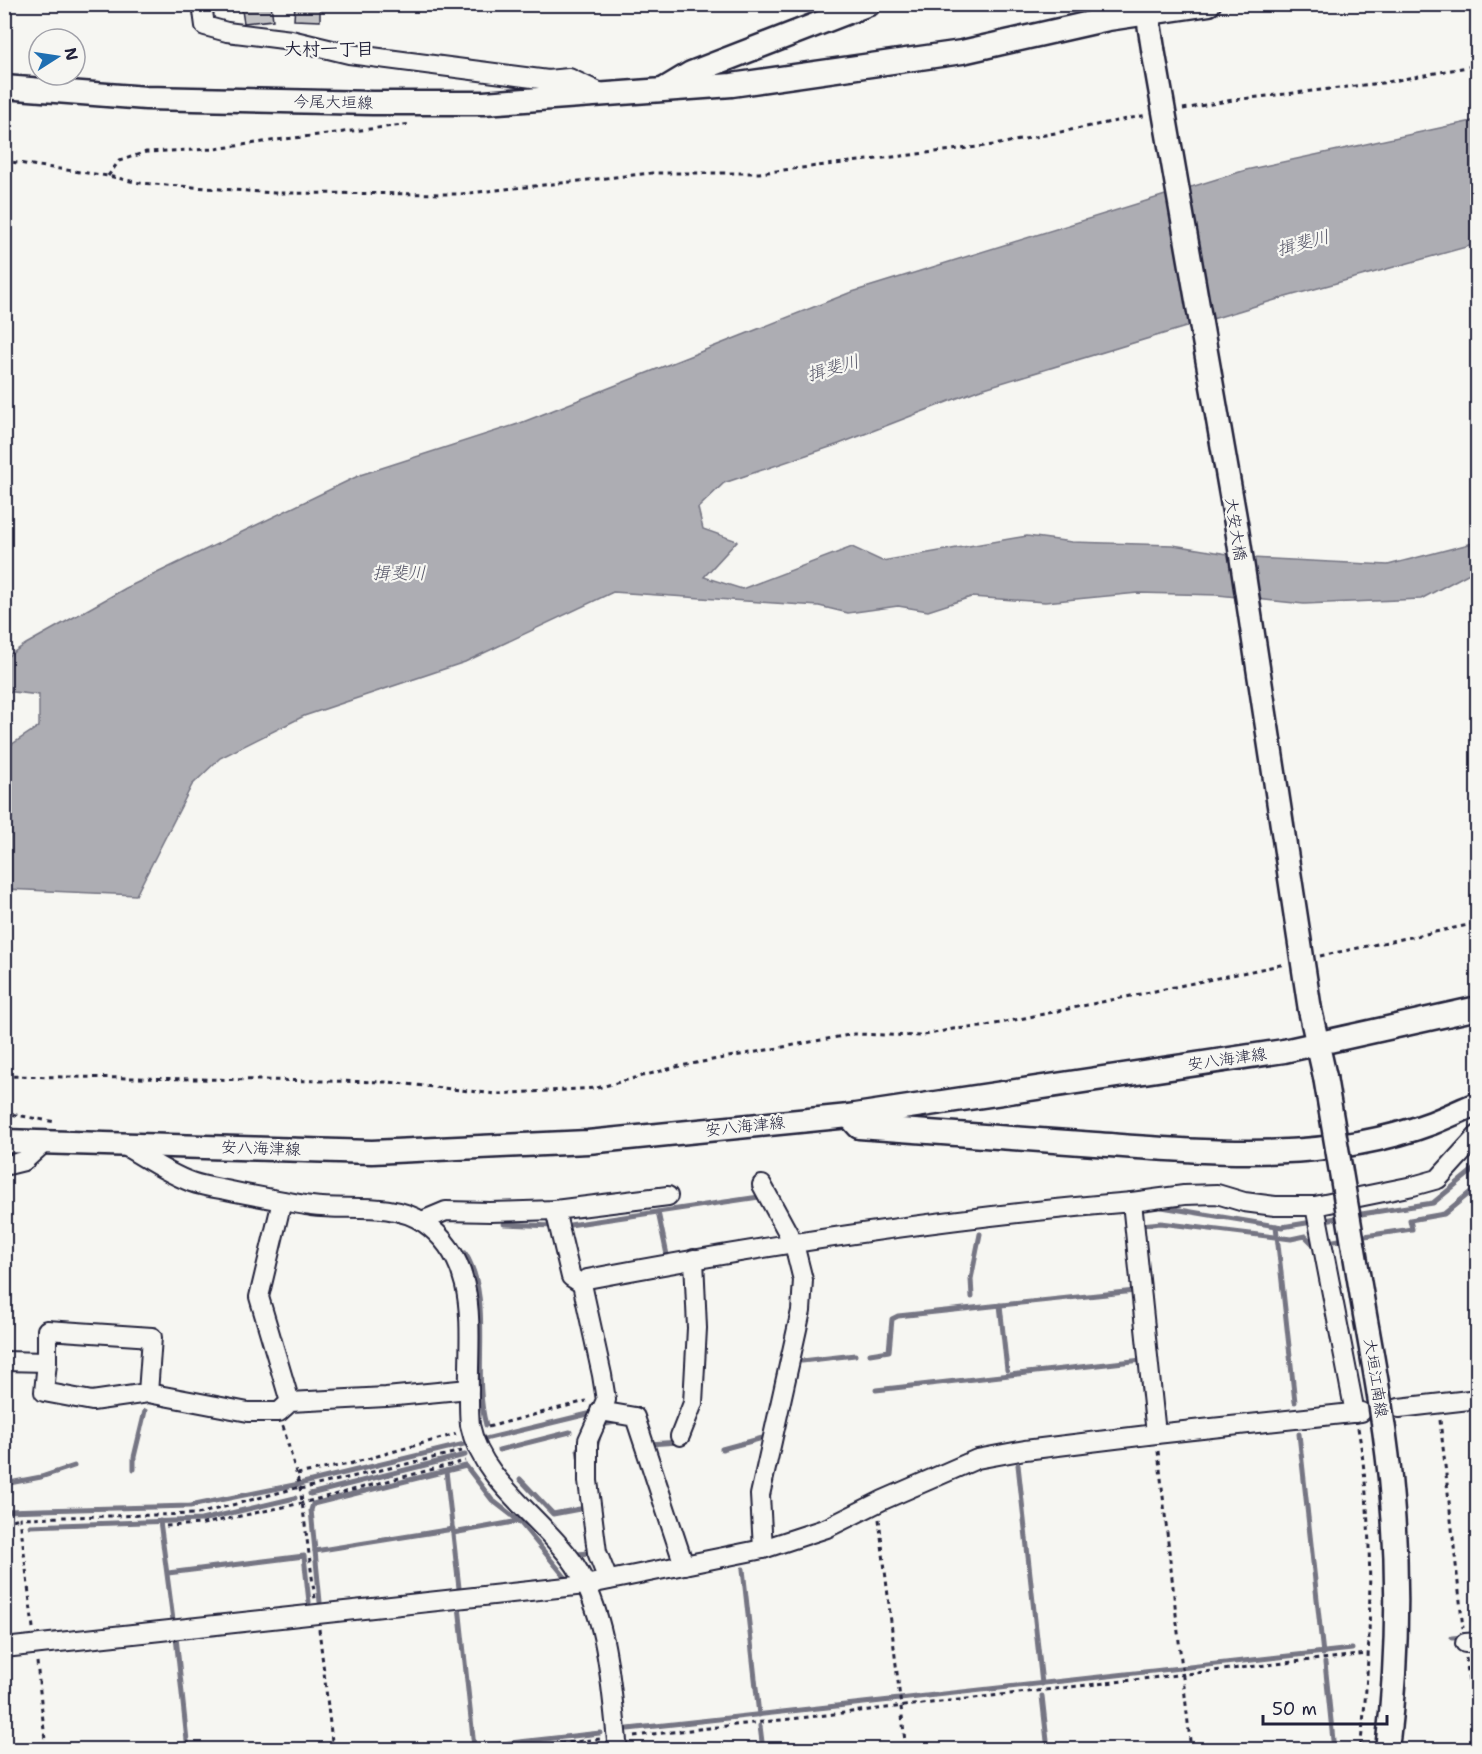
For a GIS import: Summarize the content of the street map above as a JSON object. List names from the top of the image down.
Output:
{
  "streets": {
    "main road": [
      "今尾大垣線",
      "大安大橋",
      "安八海津線",
      "大垣江南線"
    ]
  },
  "crossings": [
    ["今尾大垣線", "大安大橋"],
    ["大安大橋", "大垣江南線"],
    ["安八海津線", "大垣江南線"]
  ],
  "districts": ["大村一丁目"],
  "water": ["揖斐川"],
  "scale_bar": "50 m",
  "north": "right"
}
